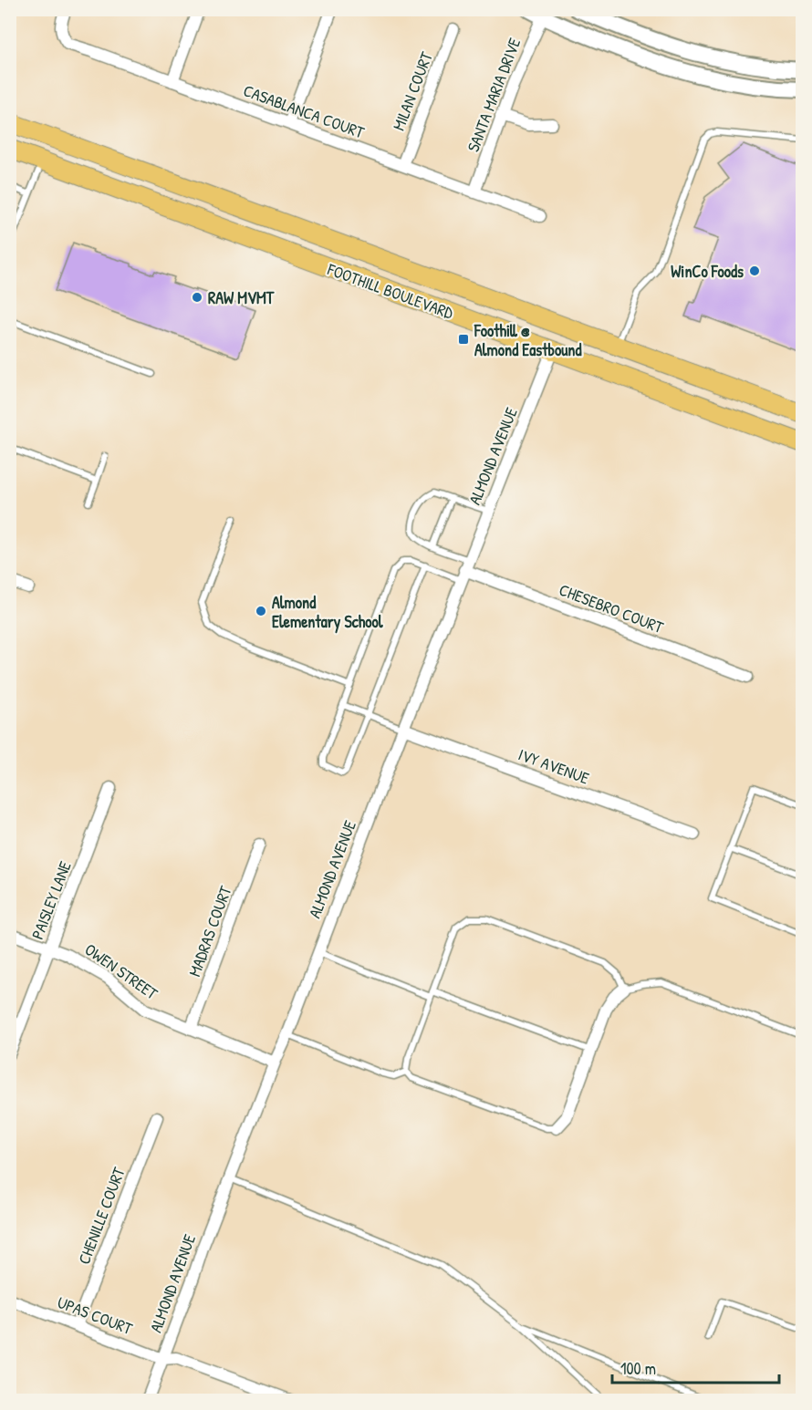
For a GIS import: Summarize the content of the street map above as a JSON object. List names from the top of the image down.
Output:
{
  "streets": {
    "main road": ["FOOTHILL BOULEVARD"],
    "street": [
      "MILAN COURT",
      "SANTA MARIA DRIVE",
      "CASABLANCA COURT",
      "ALMOND AVENUE",
      "CHESEBRO COURT",
      "IVY AVENUE",
      "PAISLEY LANE",
      "MADRAS COURT",
      "OWEN STREET",
      "CHENILLE COURT",
      "UPAS COURT"
    ]
  },
  "crossings": [
    ["MILAN COURT", "CASABLANCA COURT"],
    ["SANTA MARIA DRIVE", "CASABLANCA COURT"],
    ["FOOTHILL BOULEVARD", "ALMOND AVENUE"],
    ["ALMOND AVENUE", "CHESEBRO COURT"],
    ["ALMOND AVENUE", "IVY AVENUE"],
    ["ALMOND AVENUE", "OWEN STREET"],
    ["ALMOND AVENUE", "UPAS COURT"],
    ["PAISLEY LANE", "OWEN STREET"],
    ["MADRAS COURT", "OWEN STREET"],
    ["CHENILLE COURT", "UPAS COURT"]
  ],
  "places": {
    "other": ["WinCo Foods", "RAW MVMT", "Almond Elementary School"],
    "transit": ["Foothill @ Almond Eastbound"]
  },
  "scale_bar": "100 m"
}
